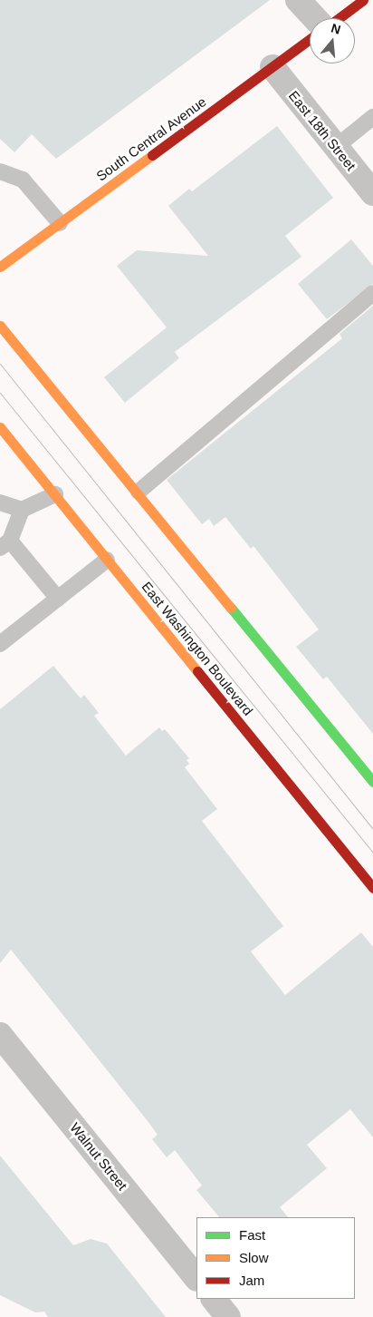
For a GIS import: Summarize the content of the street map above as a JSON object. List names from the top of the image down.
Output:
{
  "streets": {
    "main road": ["South Central Avenue", "East Washington Boulevard"],
    "street": ["East 18th Street", "Walnut Street"]
  },
  "crossings": [
    ["East 18th Street", "South Central Avenue"]
  ],
  "legend": ["Fast", "Slow", "Jam"],
  "north": "top"
}
